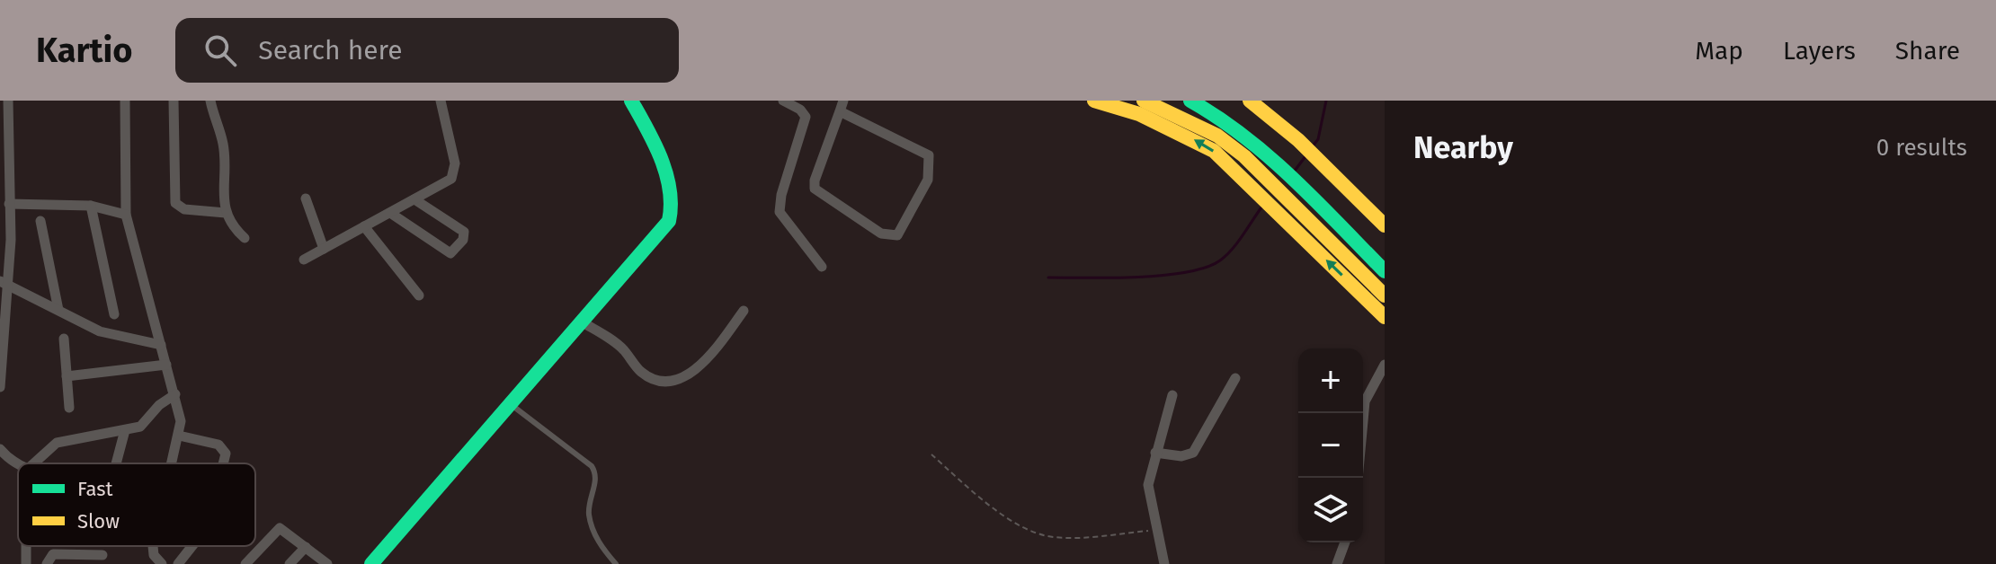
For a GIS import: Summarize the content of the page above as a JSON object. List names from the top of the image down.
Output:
{
  "legend": ["Fast", "Slow"],
  "page": {
    "header": "Kartio",
    "search": "Search here",
    "nav": ["Map", "Layers", "Share"],
    "heading": ["Nearby", "0 results"],
    "map_buttons": ["+", "−"]
  }
}
